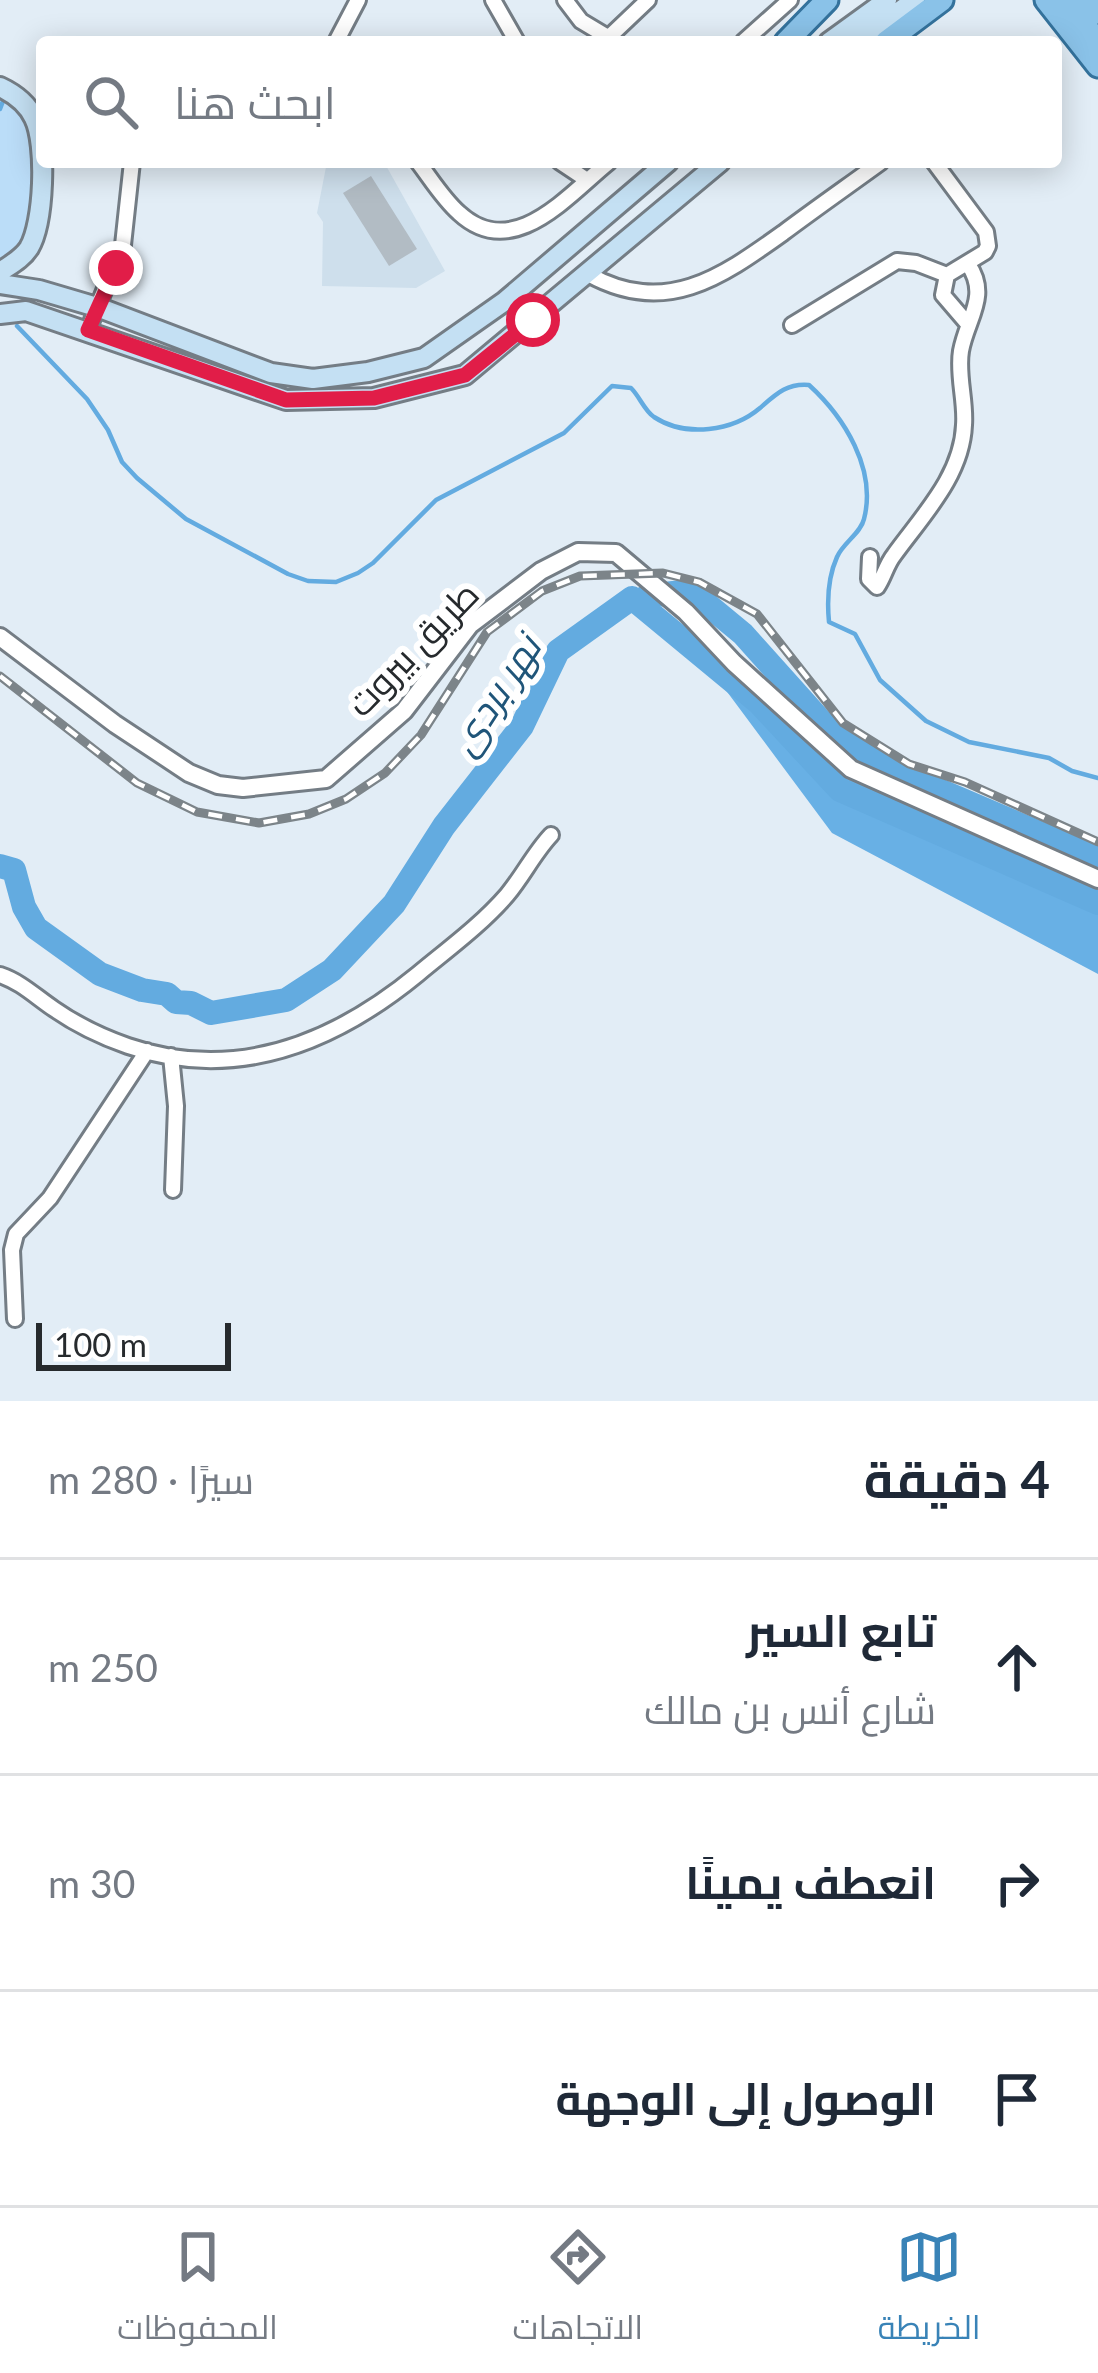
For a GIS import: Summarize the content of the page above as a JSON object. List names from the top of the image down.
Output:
{
  "streets": {
    "street": ["طريق بيروت"]
  },
  "water": ["نهر بردى"],
  "scale_bar": "100 m",
  "page": {
    "search": "ابحث هنا",
    "scale": "100 m",
    "heading": ["4 دقيقة", "سيرًا · 280 m"],
    "list": [
      ["تابع السير", "شارع أنس بن مالك", "250 m"],
      ["انعطف يمينًا", "30 m"],
      "الوصول إلى الوجهة"
    ],
    "nav": ["الخريطة", "الاتجاهات", "المحفوظات"]
  }
}
